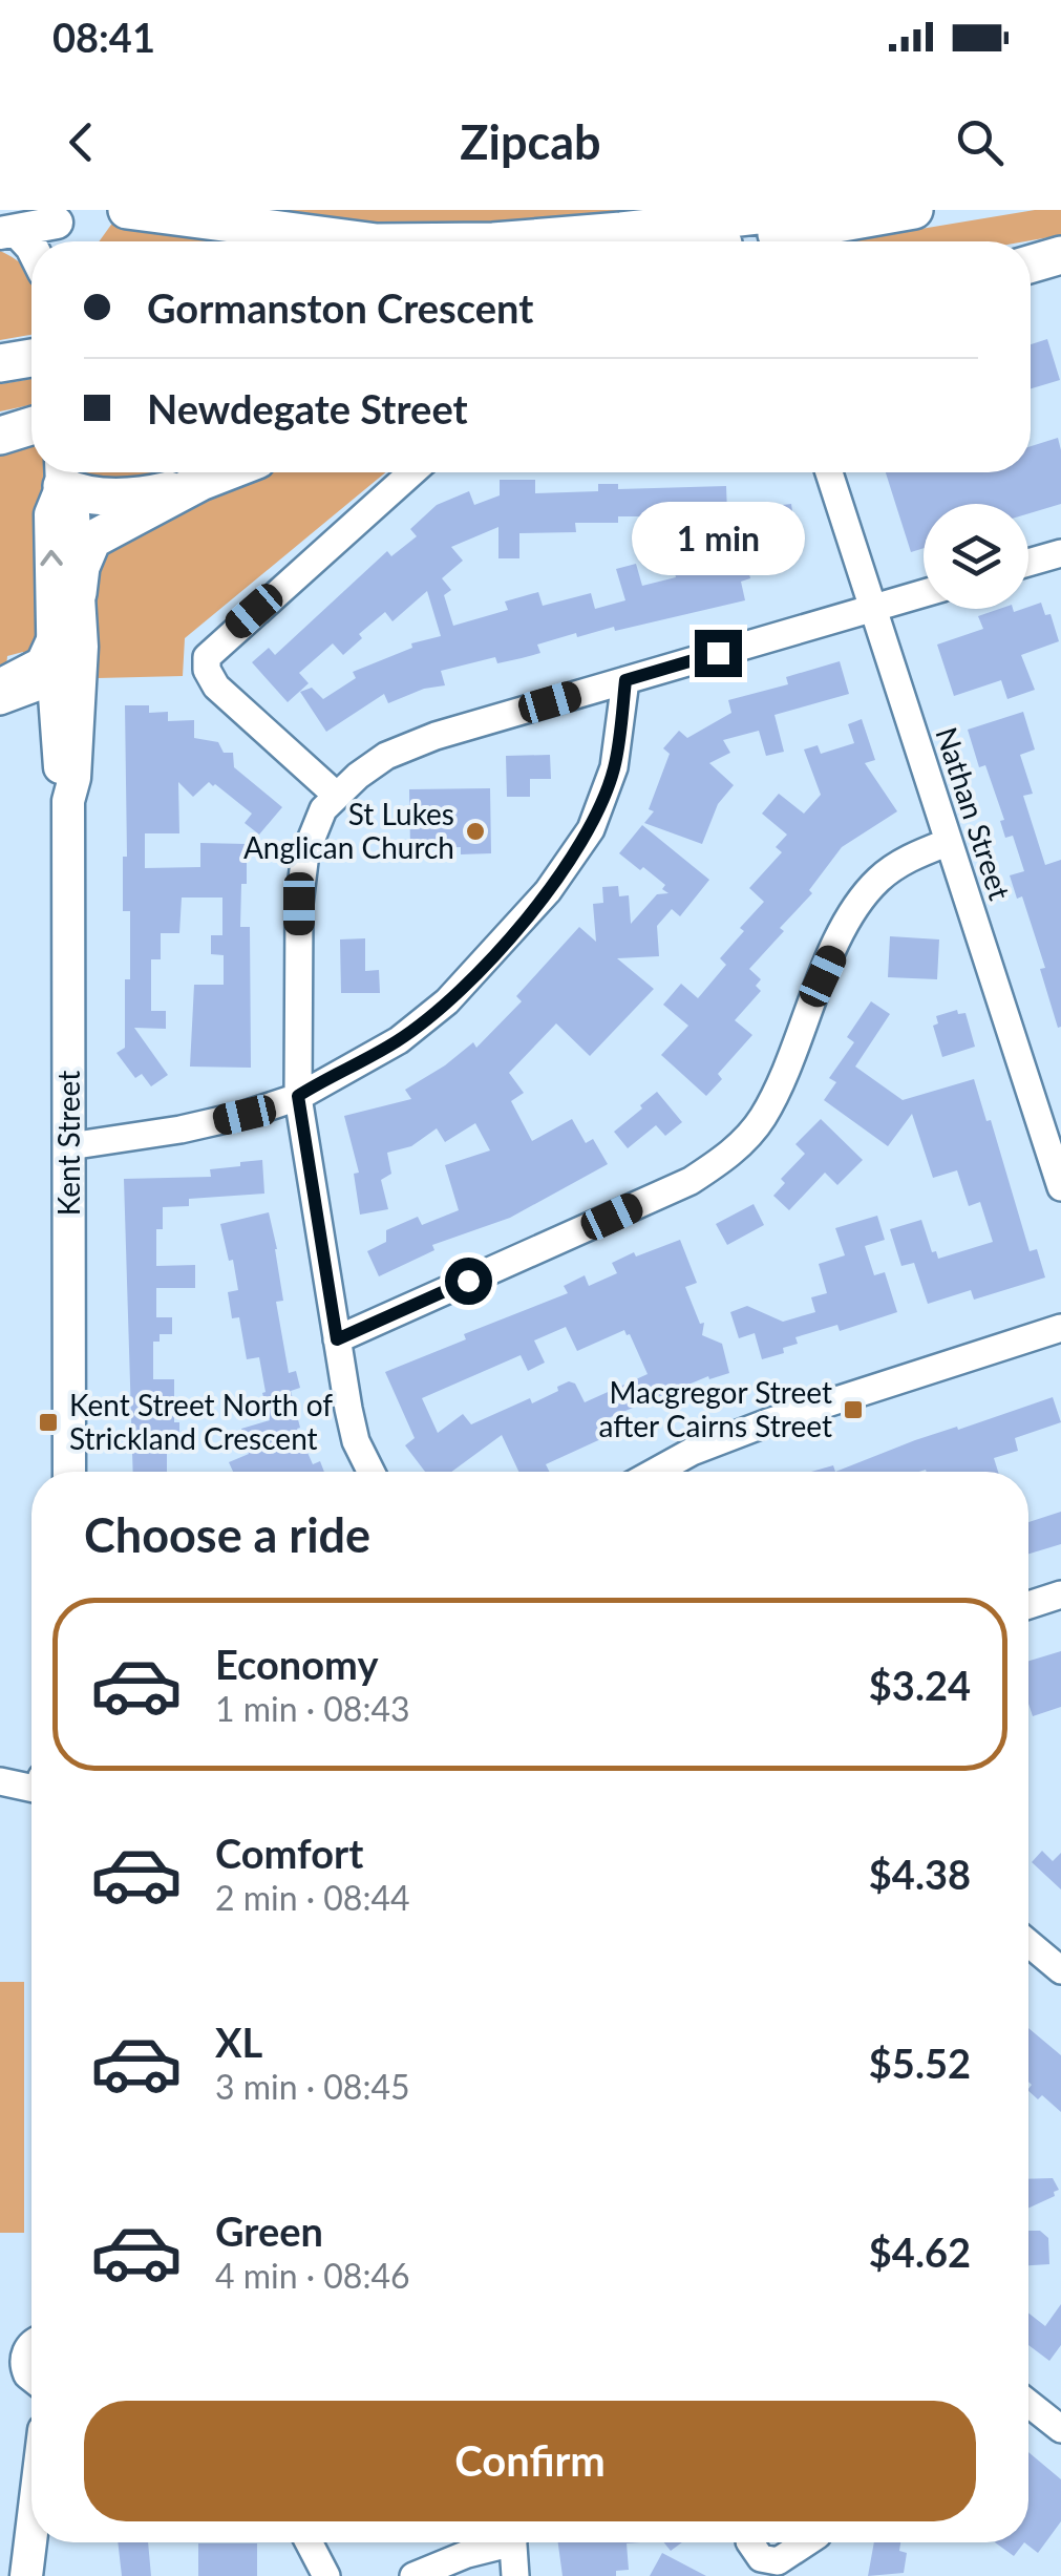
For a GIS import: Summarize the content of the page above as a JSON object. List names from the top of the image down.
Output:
{
  "streets": {
    "main road": ["Kent Street"],
    "street": ["Nathan Street"]
  },
  "places": {
    "other": ["St Lukes Anglican Church"],
    "transit": ["Macgregor Street after Cairns Street", "Kent Street North of Strickland Crescent"]
  },
  "page": {
    "status": "08:41",
    "header": "Zipcab",
    "banner": ["Gormanston Crescent", "Newdegate Street"],
    "bubble": "1 min",
    "heading": "Choose a ride",
    "list": [
      {
        "name": "Economy",
        "note": "1 min · 08:43",
        "value": "$3.24"
      },
      {
        "name": "Comfort",
        "note": "2 min · 08:44",
        "value": "$4.38"
      },
      {
        "name": "XL",
        "note": "3 min · 08:45",
        "value": "$5.52"
      },
      {
        "name": "Green",
        "note": "4 min · 08:46",
        "value": "$4.62"
      }
    ],
    "buttons": "Confirm"
  }
}
